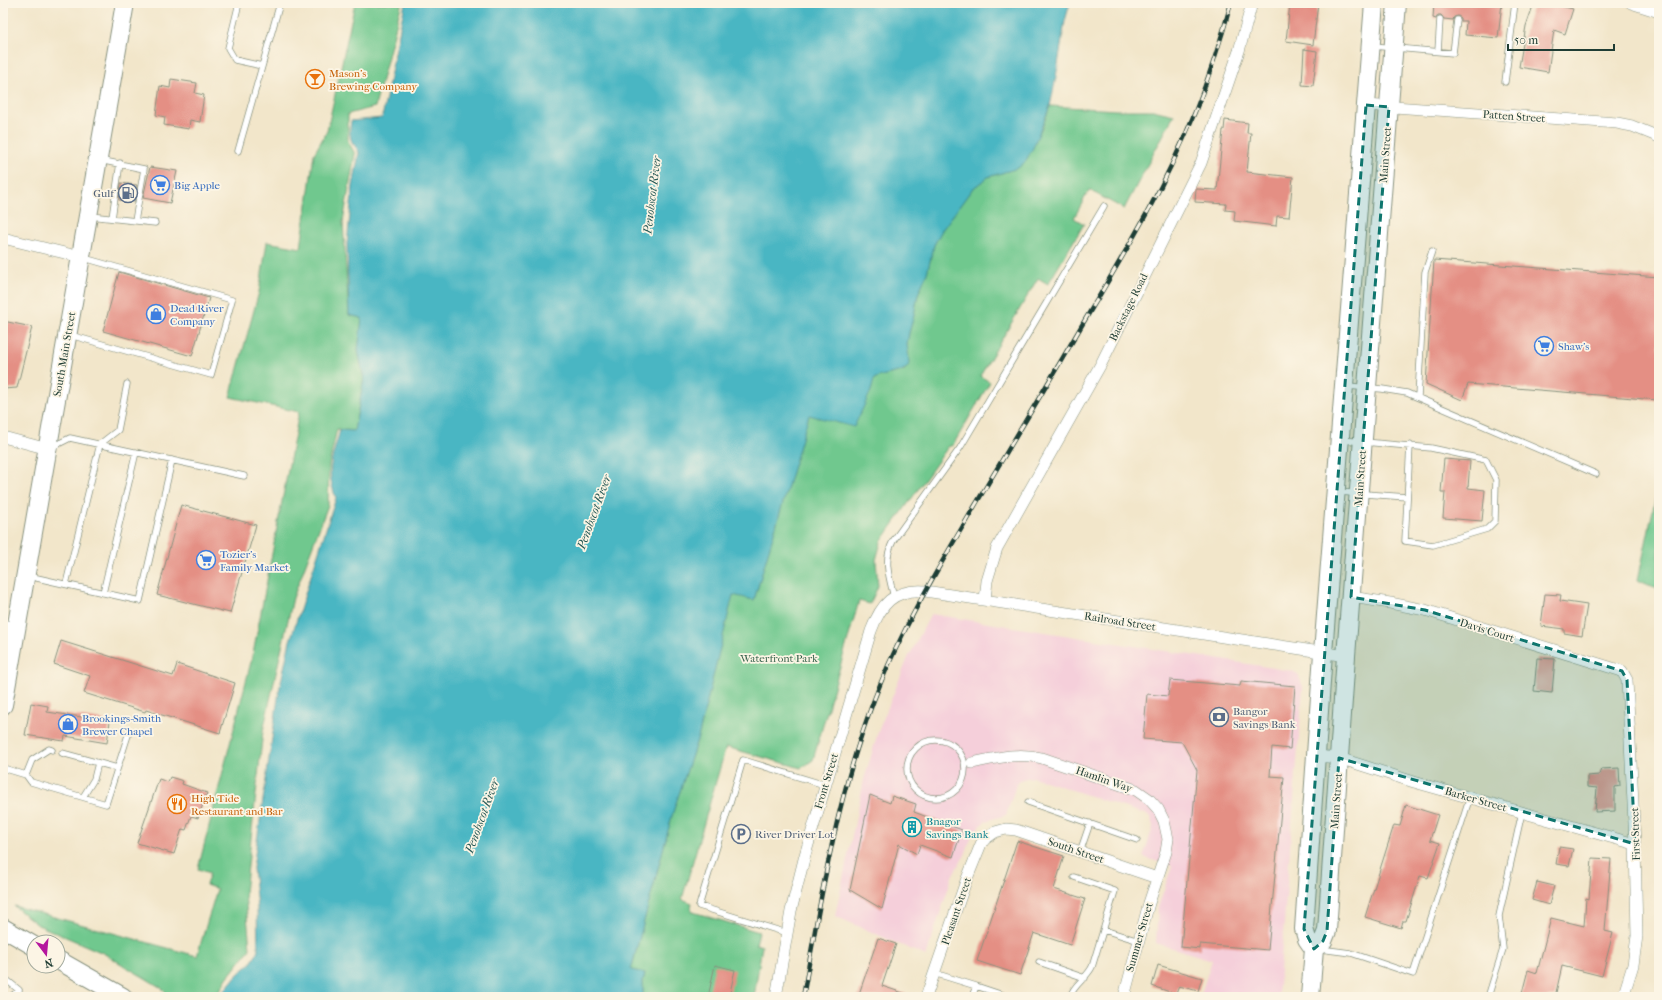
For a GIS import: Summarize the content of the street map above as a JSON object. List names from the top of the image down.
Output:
{
  "streets": {
    "main road": ["Main Street", "South Main Street"],
    "street": [
      "Patten Street",
      "Backstage Road",
      "Railroad Street",
      "Davis Court",
      "Hamlin Way",
      "Front Street",
      "Barker Street",
      "First Street",
      "South Street",
      "Pleasant Street",
      "Summer Street"
    ]
  },
  "crossings": [
    ["Patten Street", "Main Street"],
    ["Main Street", "Railroad Street"],
    ["Main Street", "Davis Court"],
    ["Main Street", "Barker Street"],
    ["Backstage Road", "Railroad Street"],
    ["Railroad Street", "Front Street"],
    ["Davis Court", "First Street"],
    ["Hamlin Way", "South Street"],
    ["Hamlin Way", "Summer Street"],
    ["Barker Street", "First Street"],
    ["South Street", "Pleasant Street"],
    ["South Street", "Summer Street"]
  ],
  "water": ["Penobscot River"],
  "parks": ["Waterfront Park"],
  "places": {
    "bar": ["Mason's Brewing Company"],
    "supermarket": ["Big Apple", "Shaw's", "Tozier's Family Market"],
    "fuel station": ["Gulf"],
    "shop": ["Dead River Company", "Brookings-Smith Brewer Chapel"],
    "bank": ["Bangor Savings Bank"],
    "restaurant": ["High Tide Restaurant and Bar"],
    "building": ["Bnagor Savings Bank"],
    "parking": ["River Driver Lot"]
  },
  "scale_bar": "50 m",
  "north": "bottom"
}
